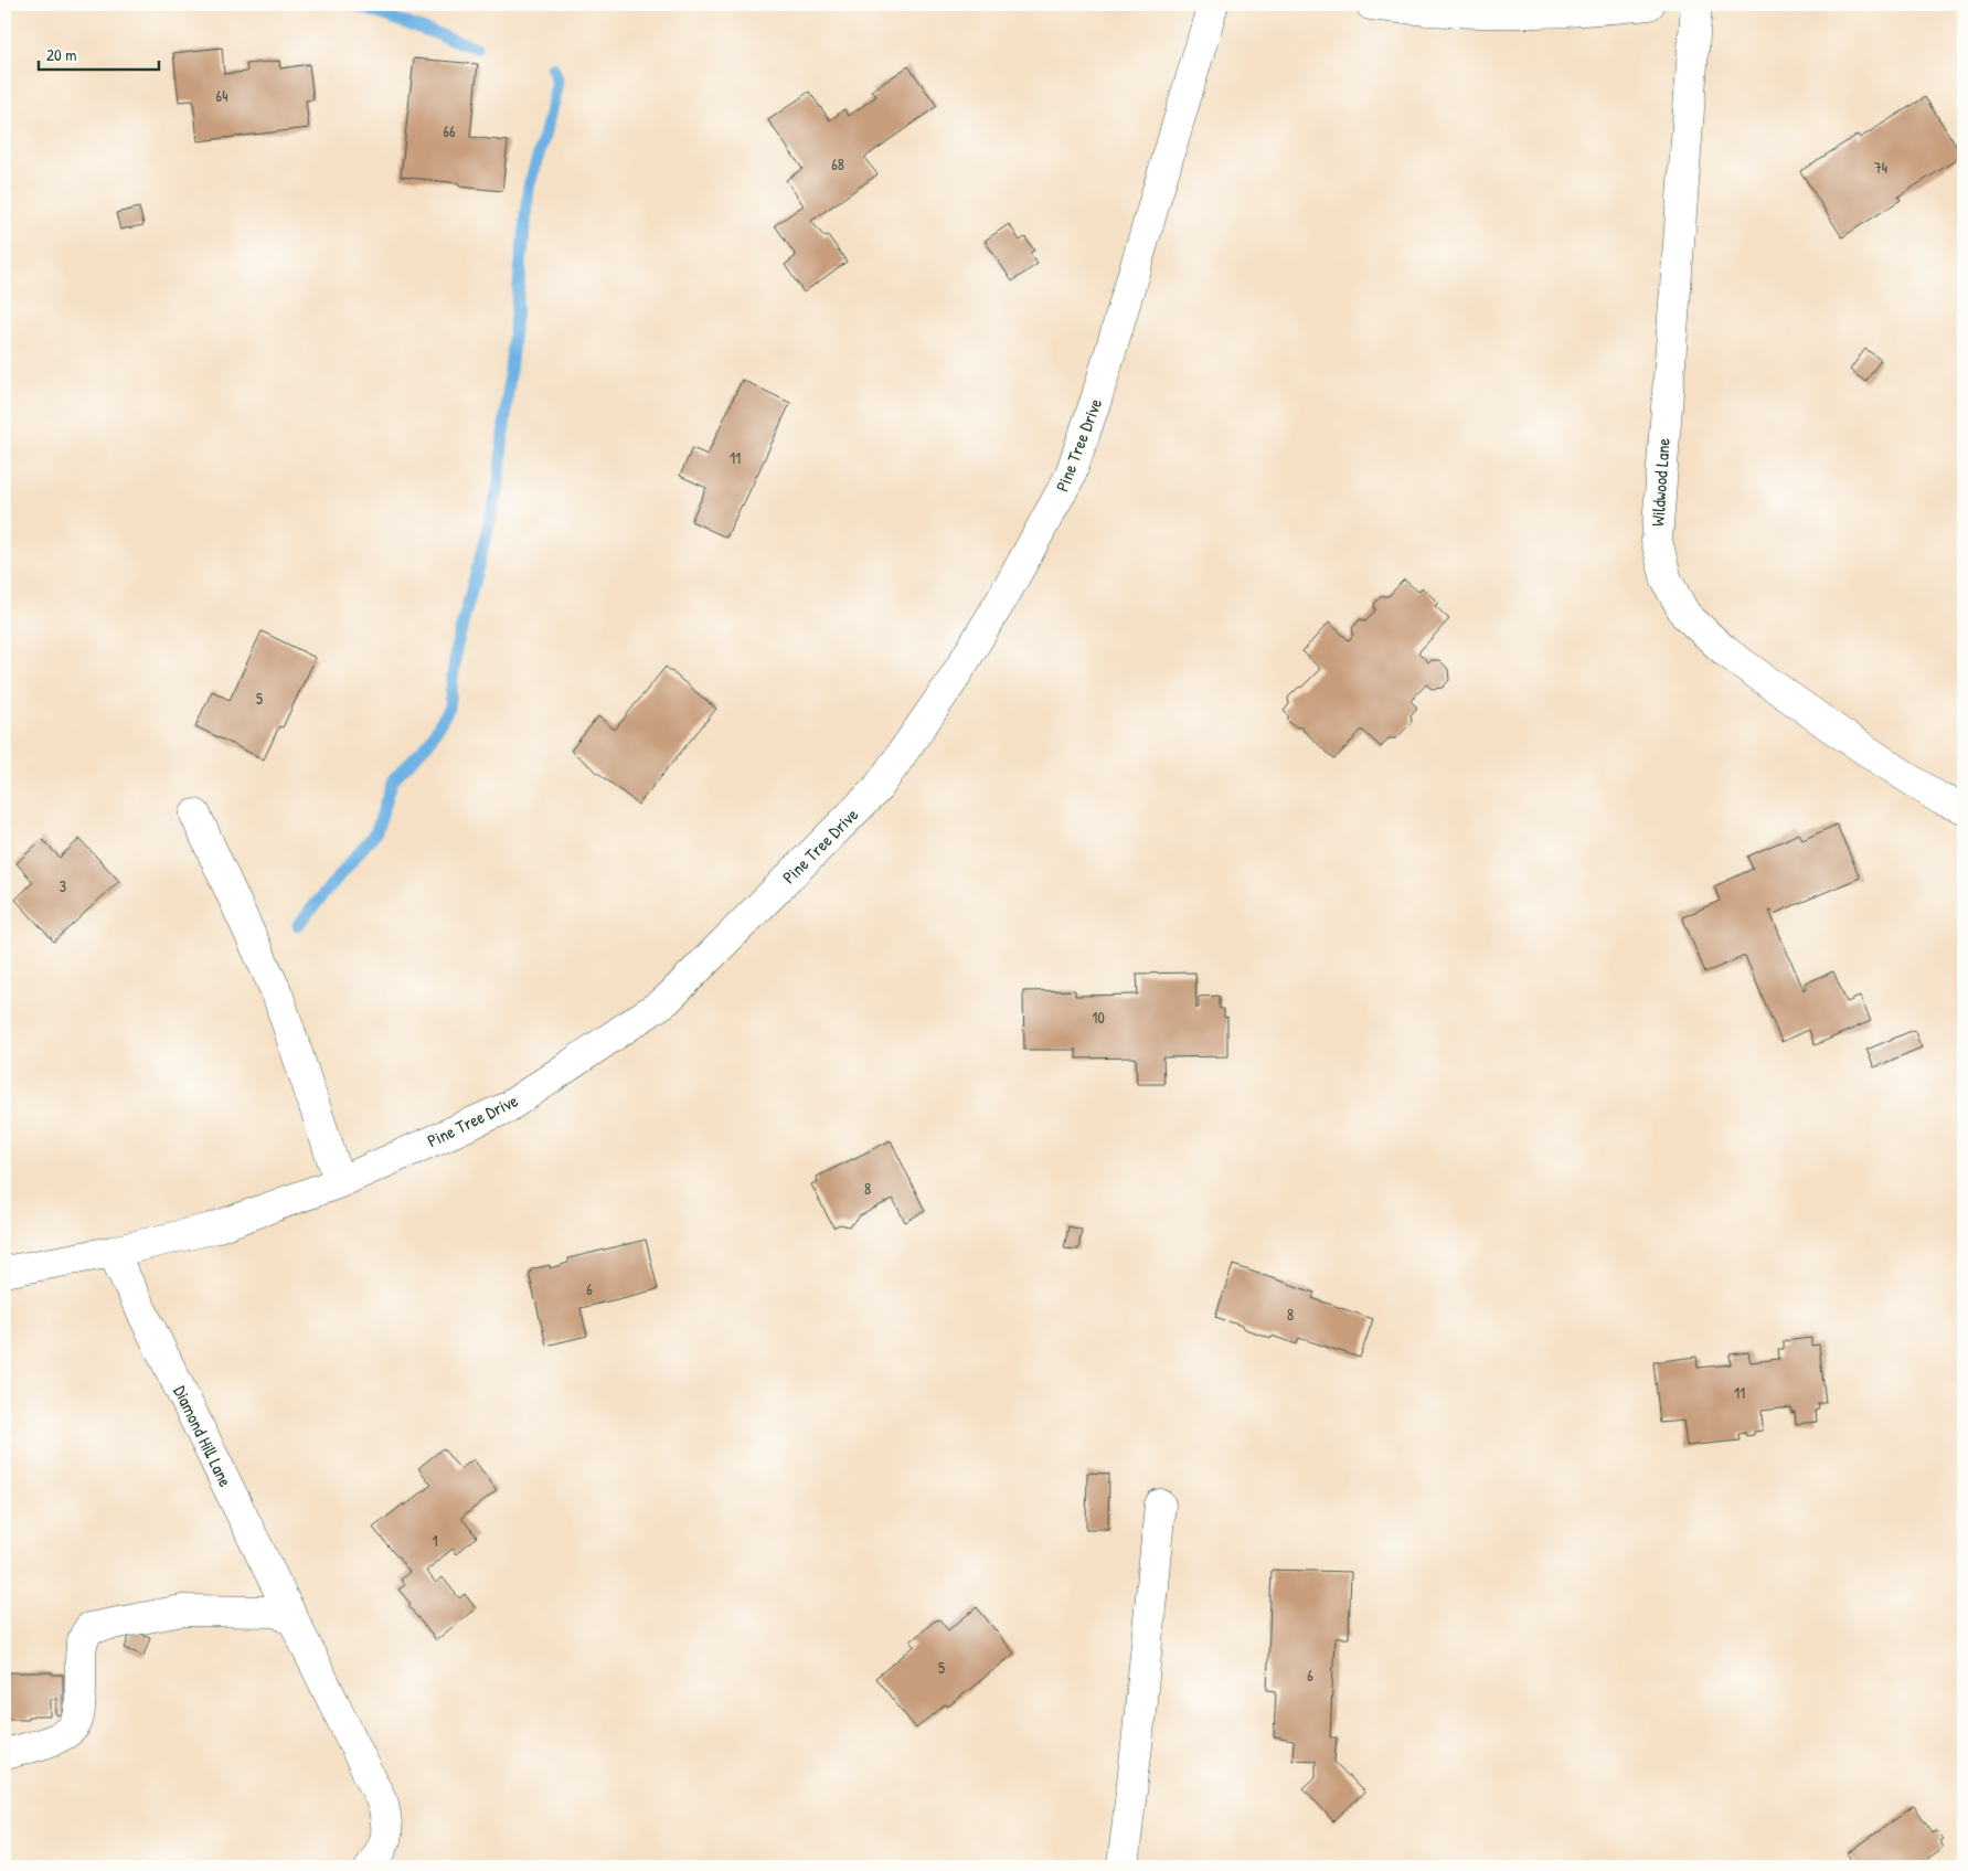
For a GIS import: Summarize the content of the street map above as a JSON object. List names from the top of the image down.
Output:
{
  "streets": {
    "street": ["Pine Tree Drive", "Wildwood Lane", "Diamond Hill Lane"]
  },
  "crossings": [
    ["Pine Tree Drive", "Diamond Hill Lane"]
  ],
  "house_numbers": [
    "64",
    "66",
    "68",
    "74",
    "11",
    "5",
    "3",
    "10",
    "8",
    "6",
    "8",
    "11",
    "1",
    "5",
    "6"
  ],
  "scale_bar": "20 m"
}
